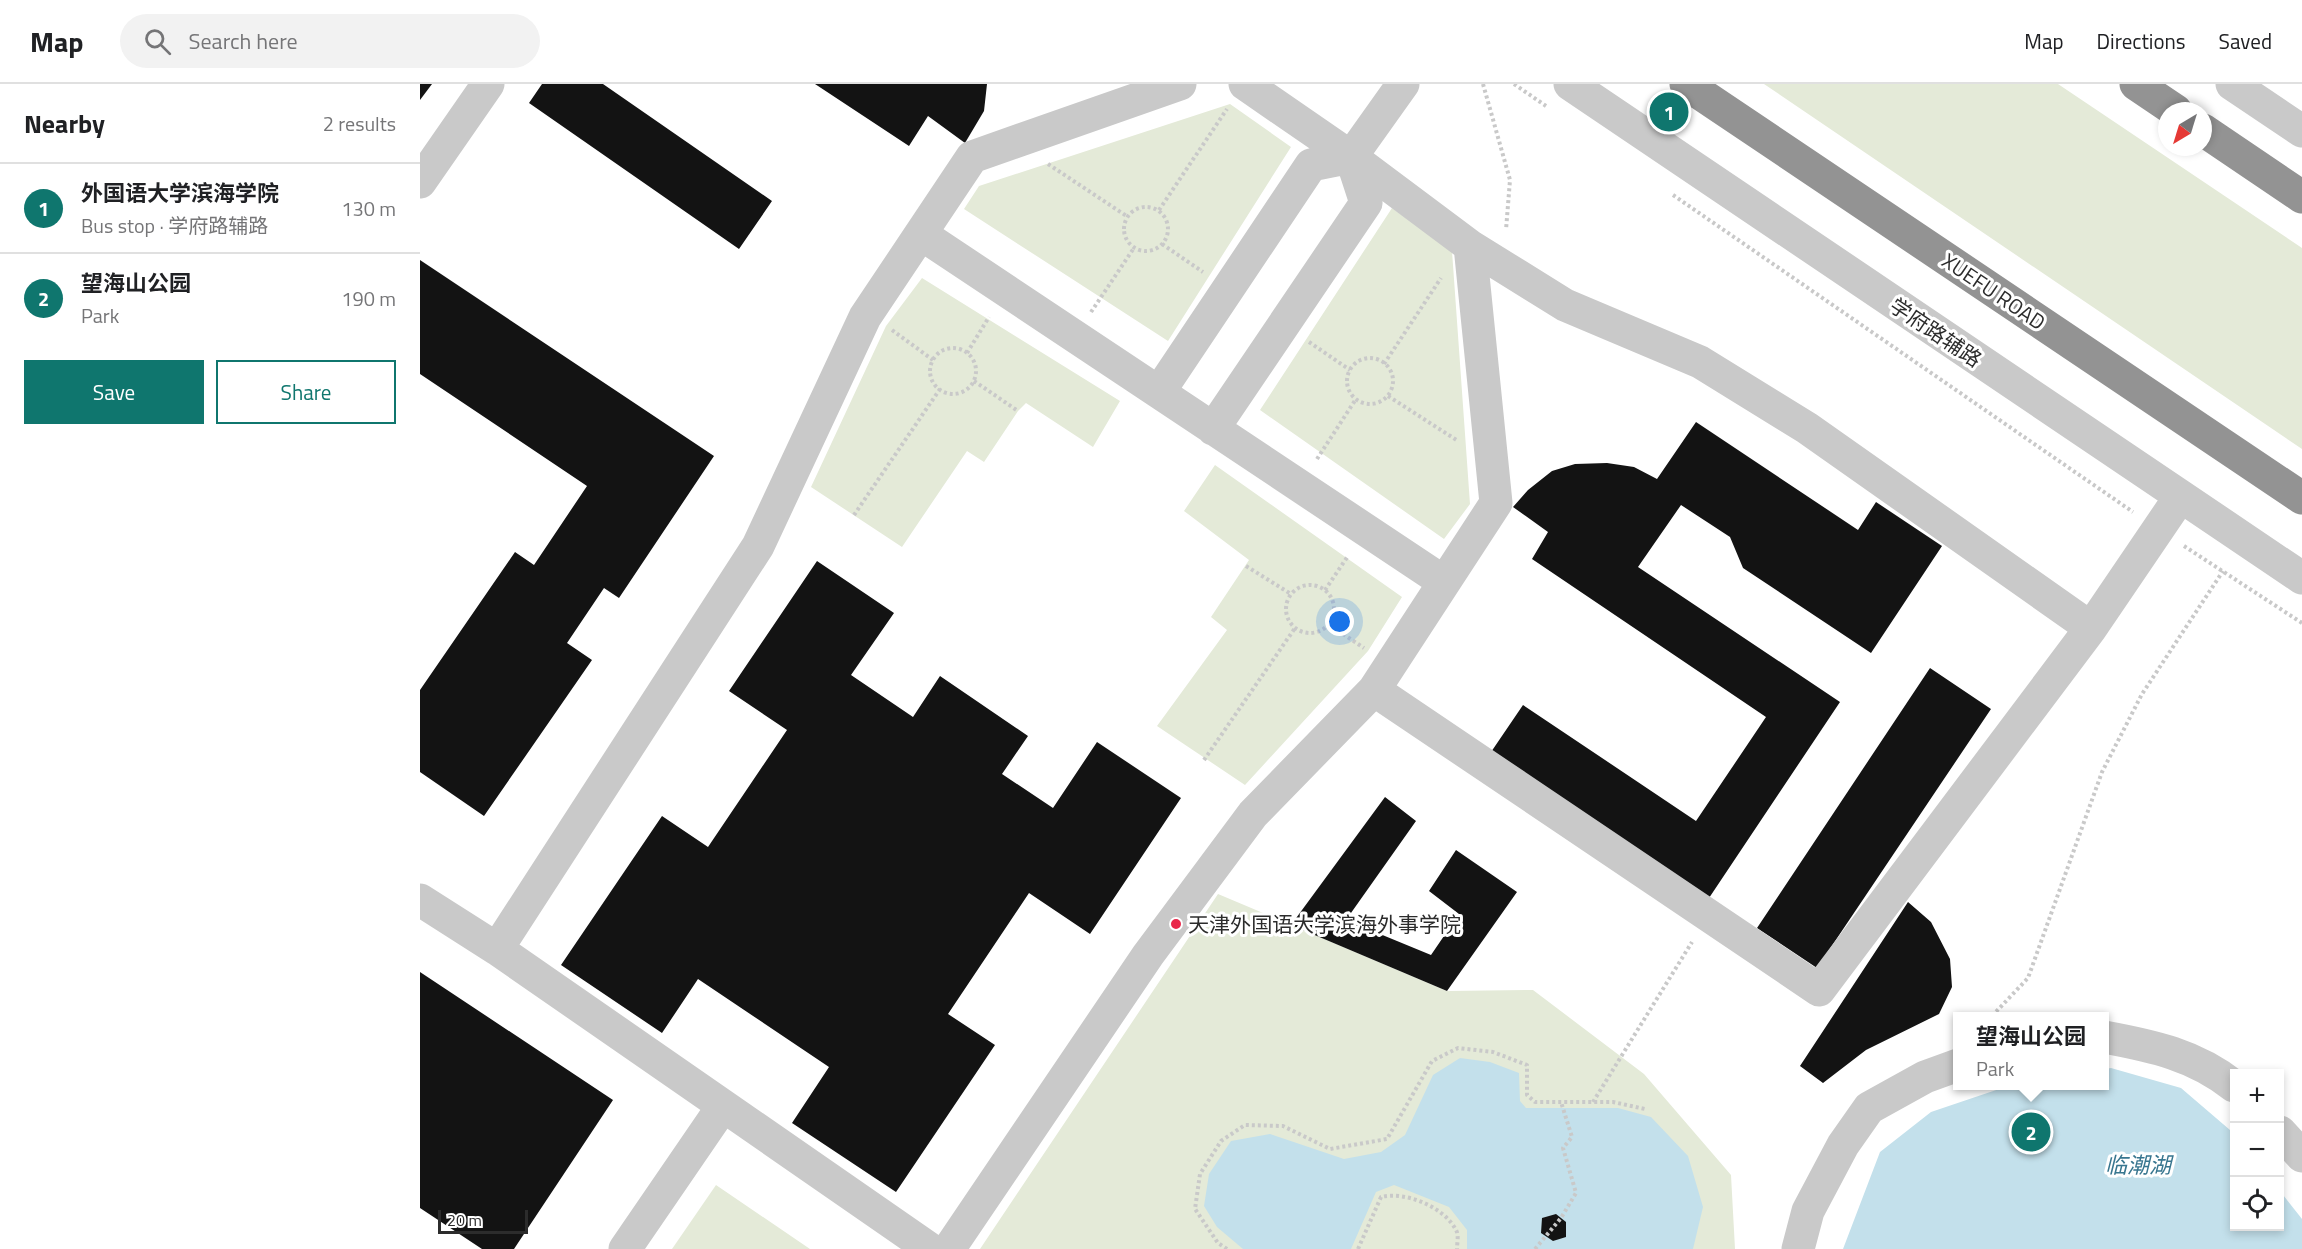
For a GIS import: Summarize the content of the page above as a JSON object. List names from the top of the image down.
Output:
{
  "streets": {
    "highway": ["XUEFU ROAD"],
    "street": ["学府路辅路"]
  },
  "water": ["临潮湖"],
  "places": ["天津外国语大学滨海外事学院"],
  "scale_bar": "20 m",
  "north": "bottom left",
  "page": {
    "header": "Map",
    "search": "Search here",
    "nav": ["Map", "Directions", "Saved"],
    "heading": ["Nearby", "2 results"],
    "pins": ["1", "2"],
    "list": [
      {
        "mark": "1",
        "name": "外国语大学滨海学院",
        "note": "Bus stop · 学府路辅路",
        "value": "130 m"
      },
      {
        "mark": "2",
        "name": "望海山公园",
        "note": "Park",
        "value": "190 m"
      }
    ],
    "buttons": ["Save", "Share"],
    "popup": ["望海山公园", "Park"],
    "map_buttons": ["+", "−"],
    "scale": "20 m"
  }
}
